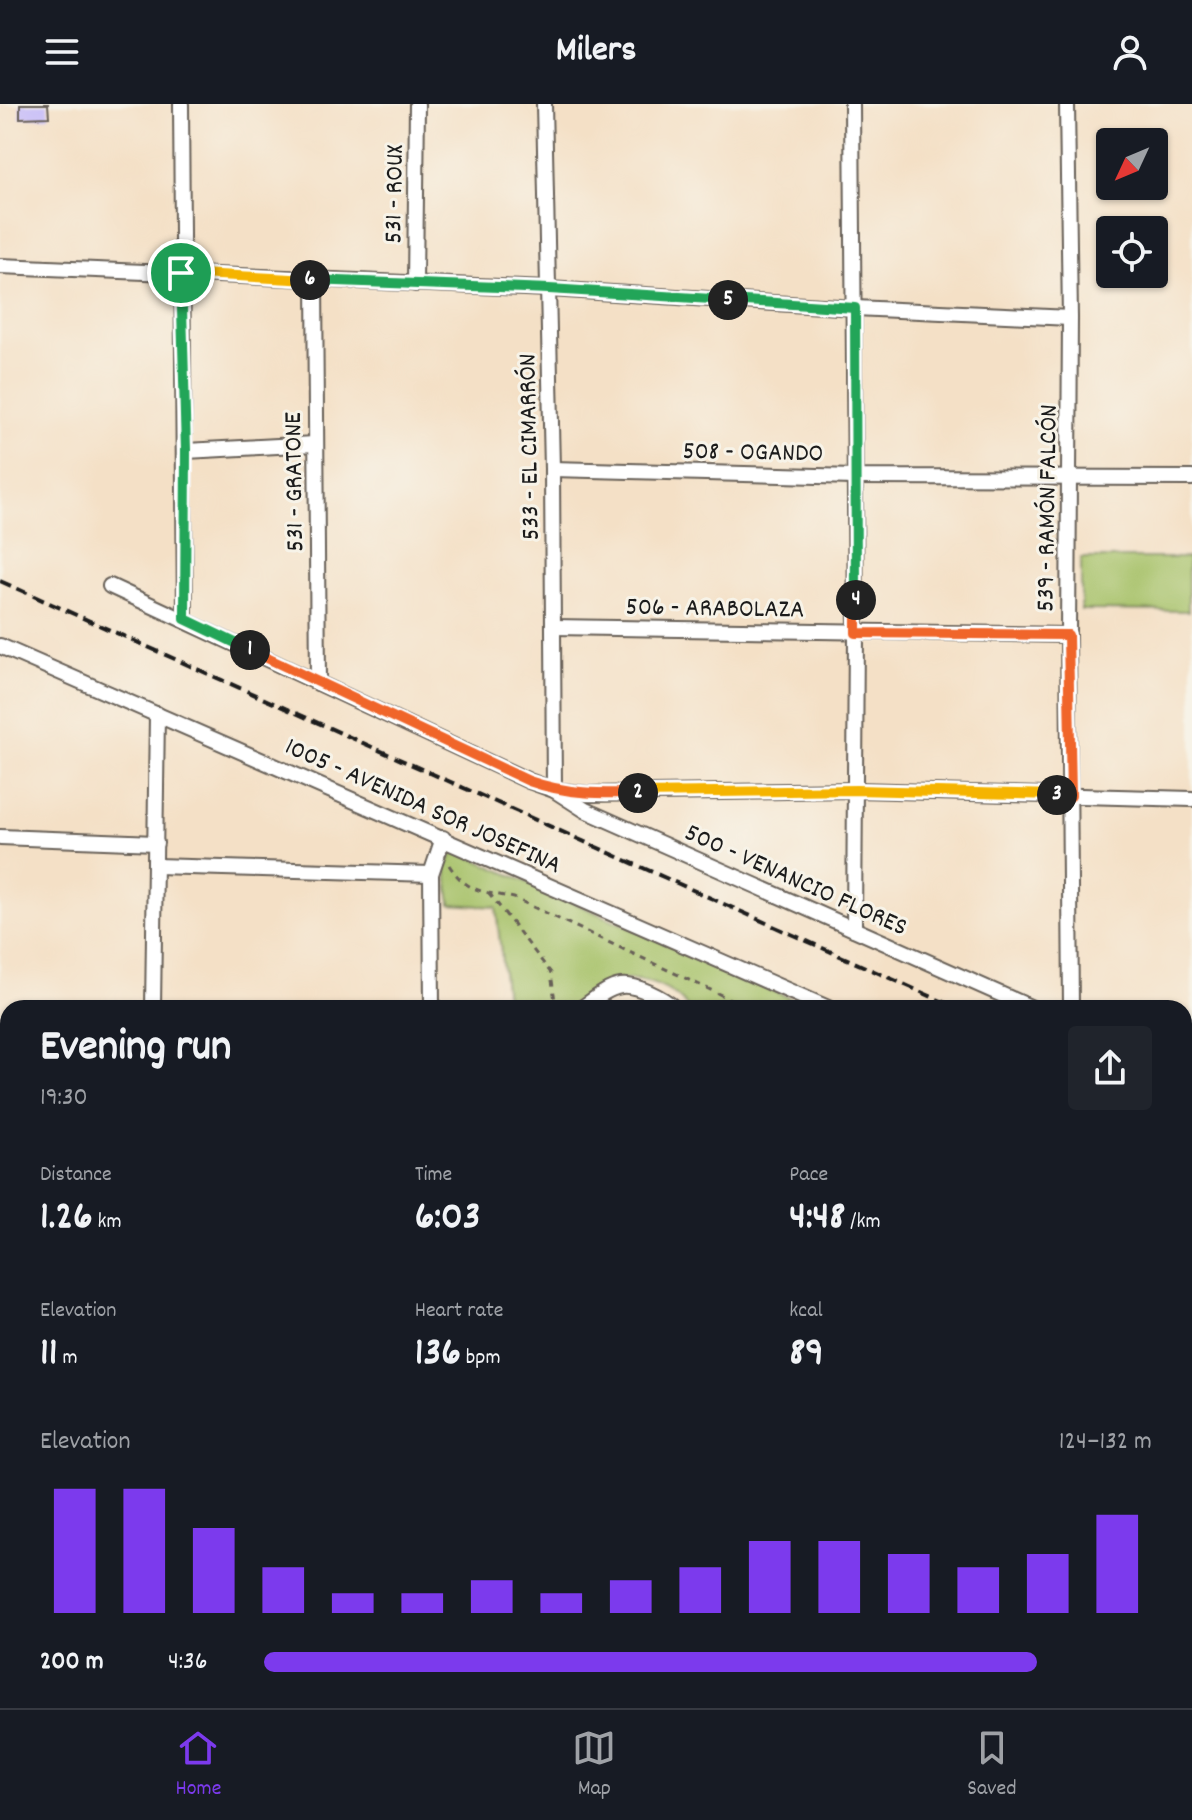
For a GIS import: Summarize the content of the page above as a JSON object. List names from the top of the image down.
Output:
{
  "streets": {
    "street": [
      "531 - ROUX",
      "533 - EL CIMARRÓN",
      "508 - OGANDO",
      "531 - GRATONE",
      "539 - RAMÓN FALCÓN",
      "506 - ARABOLAZA",
      "1005 - AVENIDA SOR JOSEFINA",
      "500 - VENANCIO FLORES"
    ]
  },
  "crossings": [
    ["533 - EL CIMARRÓN", "508 - OGANDO"],
    ["533 - EL CIMARRÓN", "506 - ARABOLAZA"],
    ["533 - EL CIMARRÓN", "500 - VENANCIO FLORES"],
    ["508 - OGANDO", "539 - RAMÓN FALCÓN"],
    ["531 - GRATONE", "500 - VENANCIO FLORES"],
    ["539 - RAMÓN FALCÓN", "506 - ARABOLAZA"]
  ],
  "north": "bottom left",
  "page": {
    "header": "Milers",
    "pins": [
      "6",
      "5",
      "4",
      "1",
      "2",
      "3"
    ],
    "heading": ["Evening run", "19:30"],
    "stats": [
      ["Distance", "1.26 km"],
      ["Time", "6:03"],
      ["Pace", "4:48 /km"],
      ["Elevation", "11 m"],
      ["Heart rate", "136 bpm"],
      ["kcal", "89"]
    ],
    "chart": ["Elevation", "124–132 m"],
    "list": [
      {
        "name": "200 m",
        "note": "4:36"
      }
    ],
    "tabs": ["Home", "Map", "Saved"]
  }
}
